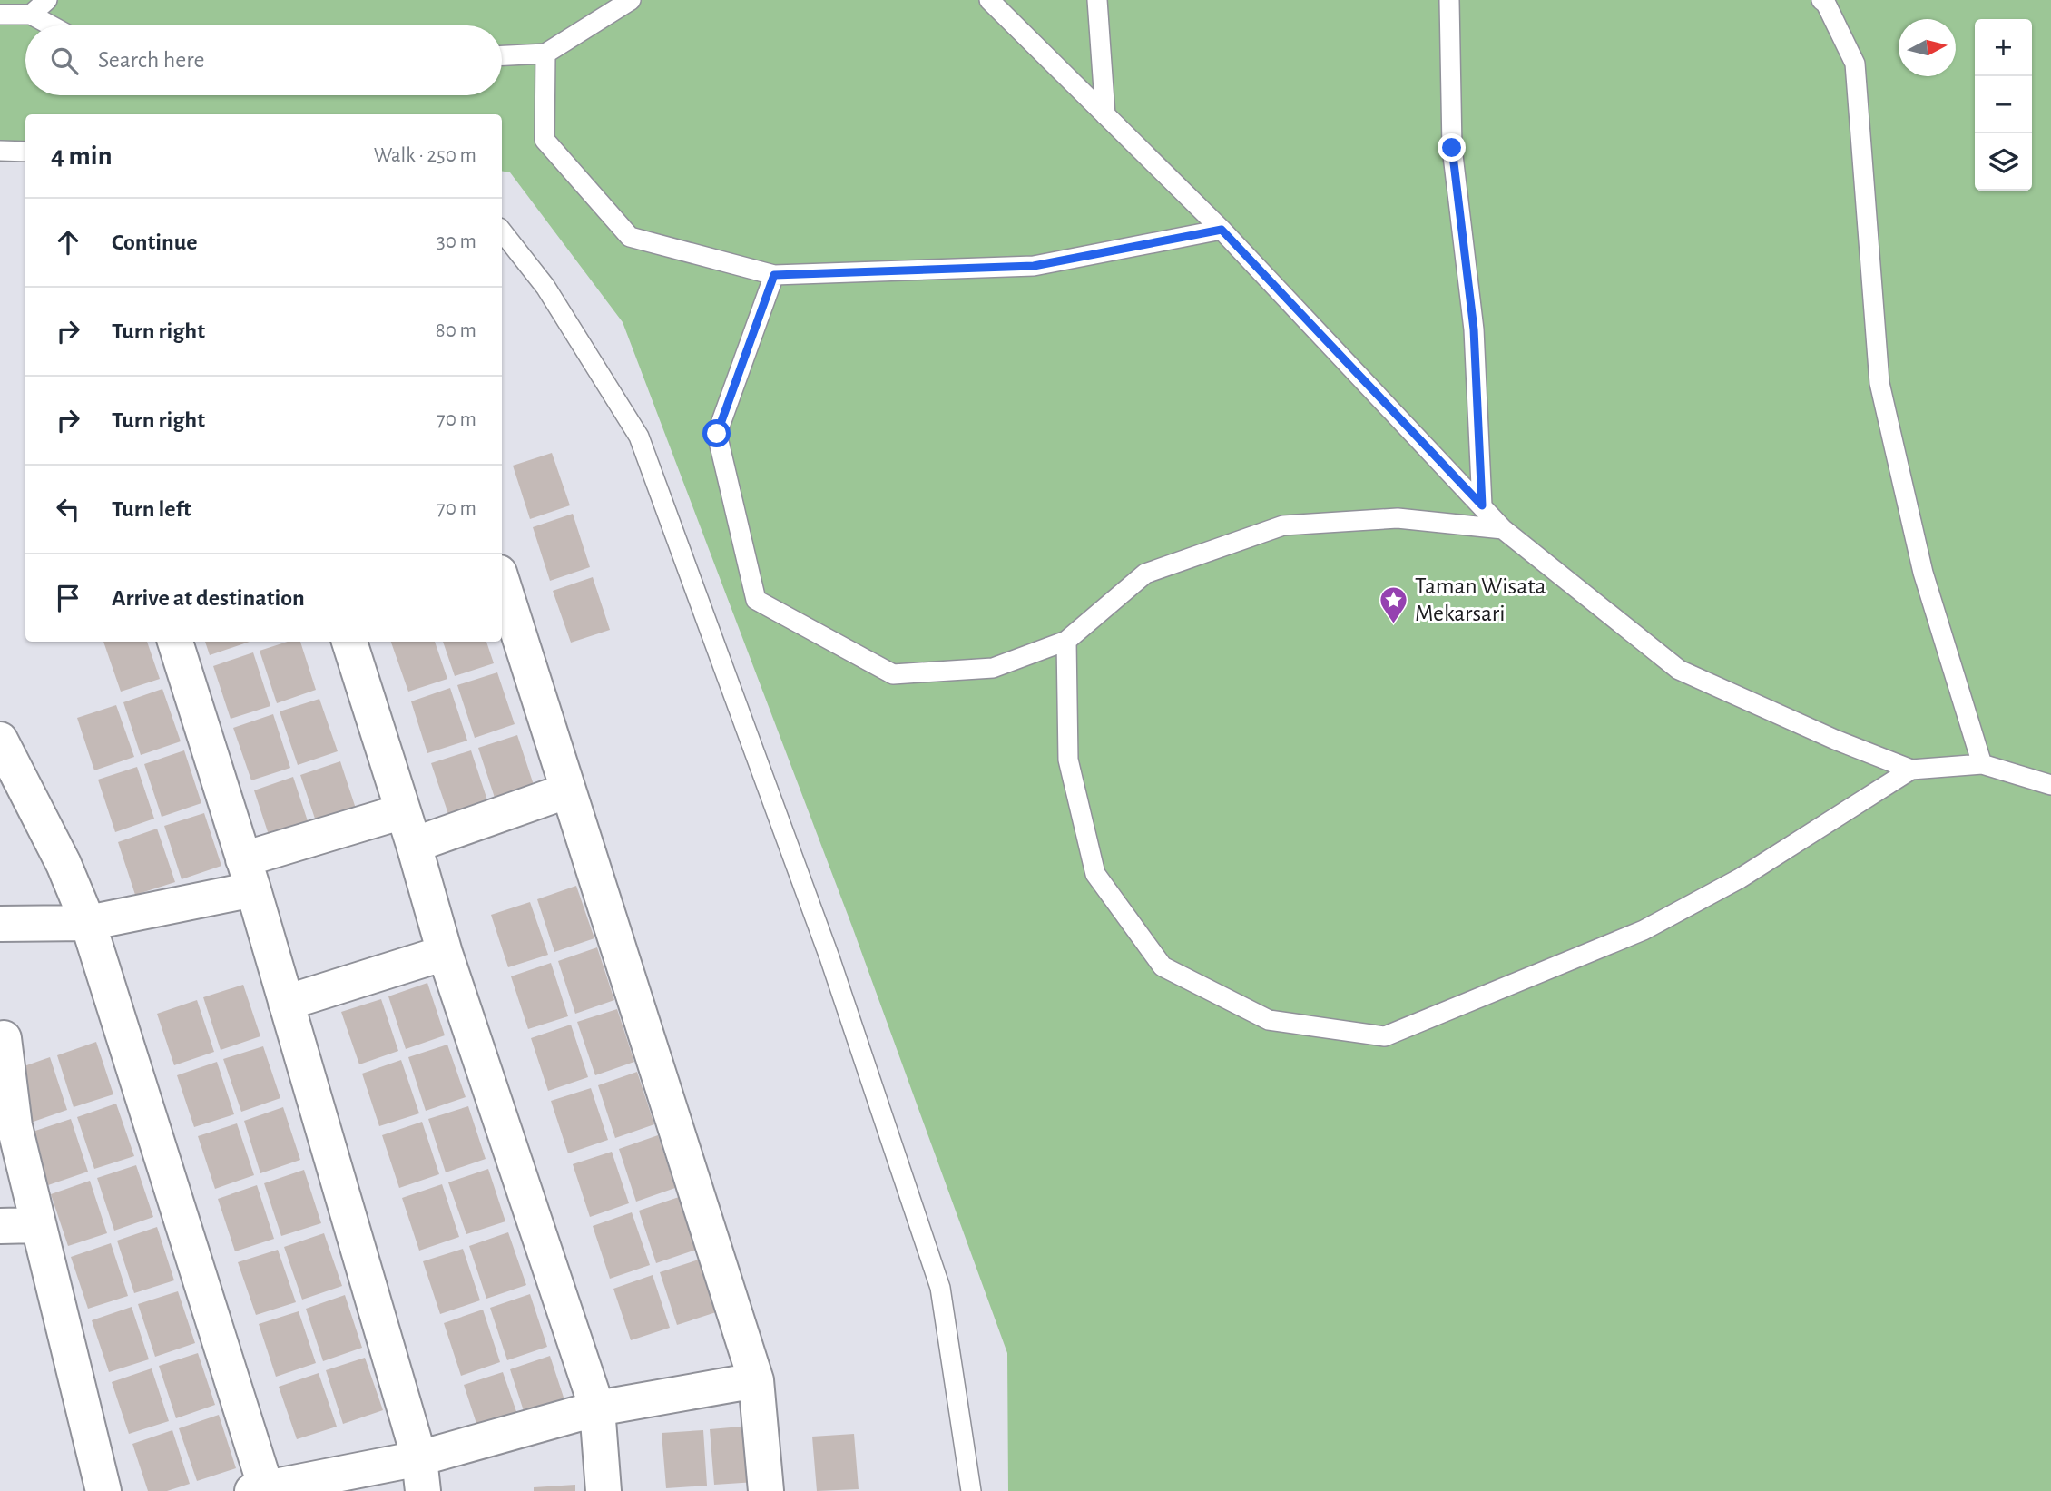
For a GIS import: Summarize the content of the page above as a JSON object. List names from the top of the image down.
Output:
{
  "places": {
    "place": ["Taman Wisata Mekarsari"]
  },
  "north": "right",
  "page": {
    "map_buttons": ["+", "−"],
    "search": "Search here",
    "heading": ["4 min", "Walk · 250 m"],
    "list": [
      ["Continue", "30 m"],
      ["Turn right", "80 m"],
      ["Turn right", "70 m"],
      ["Turn left", "70 m"],
      "Arrive at destination"
    ]
  }
}
